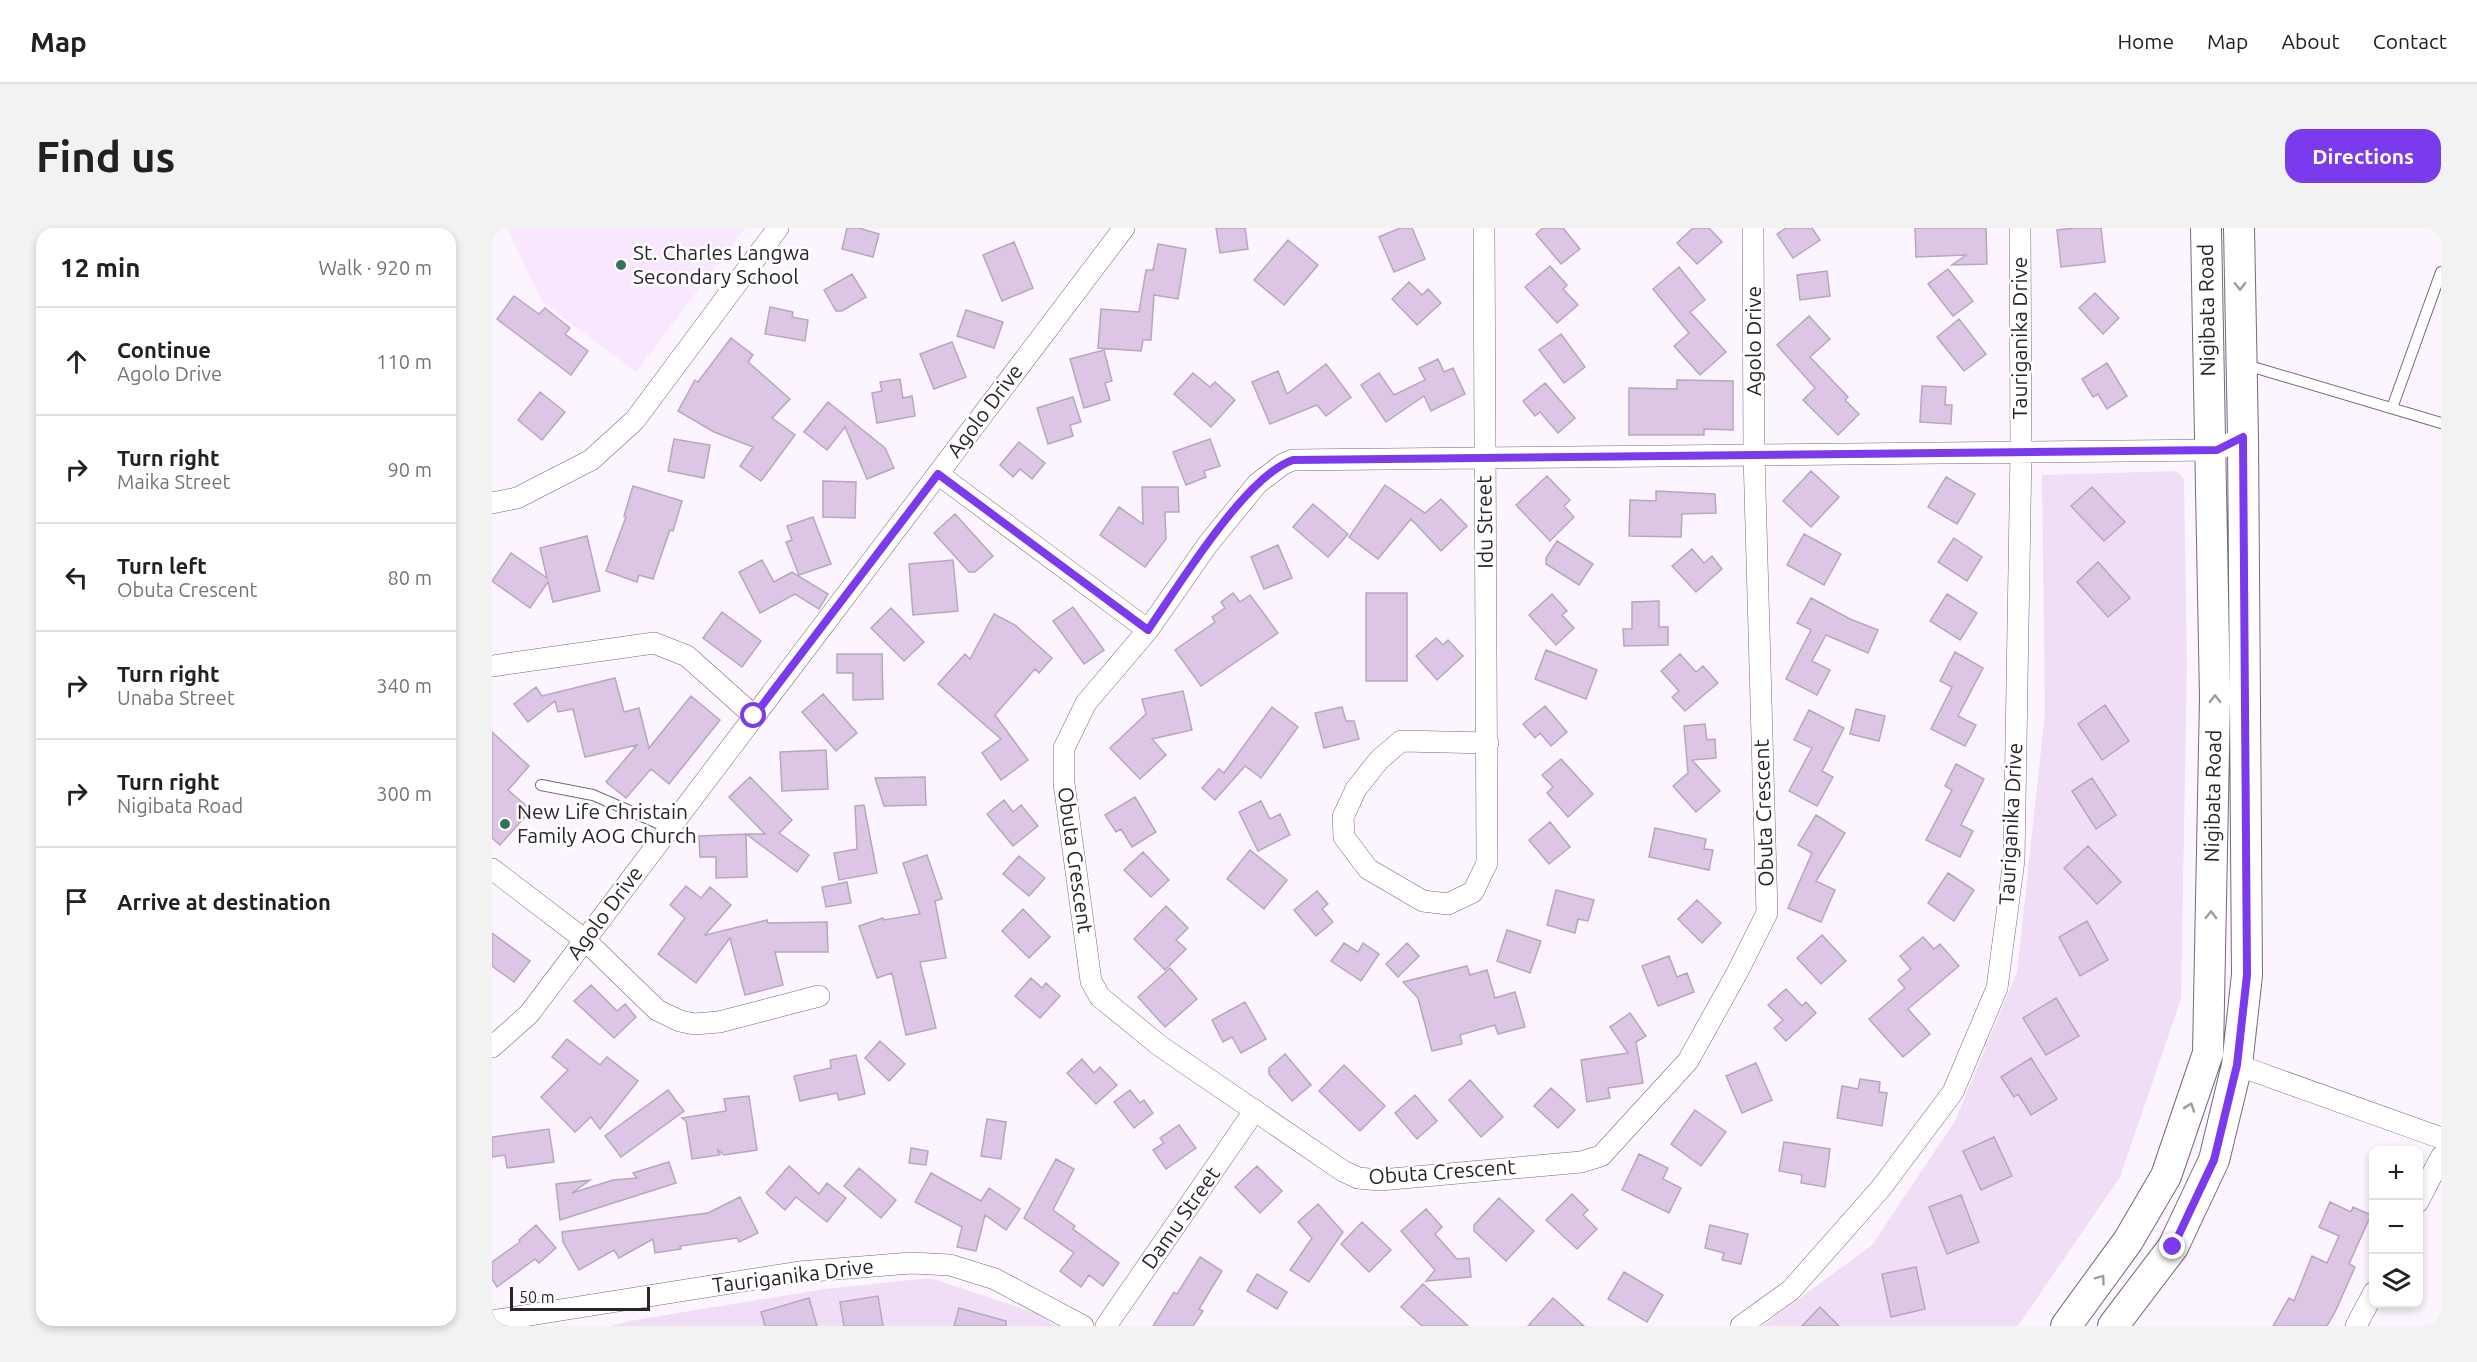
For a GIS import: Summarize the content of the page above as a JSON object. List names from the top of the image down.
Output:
{
  "streets": {
    "street": [
      "Nigibata Road",
      "Tauriganika Drive",
      "Agolo Drive",
      "Idu Street",
      "Obuta Crescent",
      "Damu Street"
    ]
  },
  "crossings": [
    ["Agolo Drive", "Obuta Crescent"],
    ["Idu Street", "Obuta Crescent"],
    ["Obuta Crescent", "Damu Street"]
  ],
  "places": ["St. Charles Langwa Secondary School", "New Life Christain Family AOG Church"],
  "scale_bar": "50 m",
  "page": {
    "header": "Map",
    "nav": [
      "Home",
      "Map",
      "About",
      "Contact"
    ],
    "buttons": "Directions",
    "title": "Find us",
    "heading": ["12 min", "Walk · 920 m"],
    "list": [
      ["Continue", "Agolo Drive", "110 m"],
      ["Turn right", "Maika Street", "90 m"],
      ["Turn left", "Obuta Crescent", "80 m"],
      ["Turn right", "Unaba Street", "340 m"],
      ["Turn right", "Nigibata Road", "300 m"],
      "Arrive at destination"
    ],
    "map_buttons": ["+", "−"],
    "scale": "50 m"
  }
}
